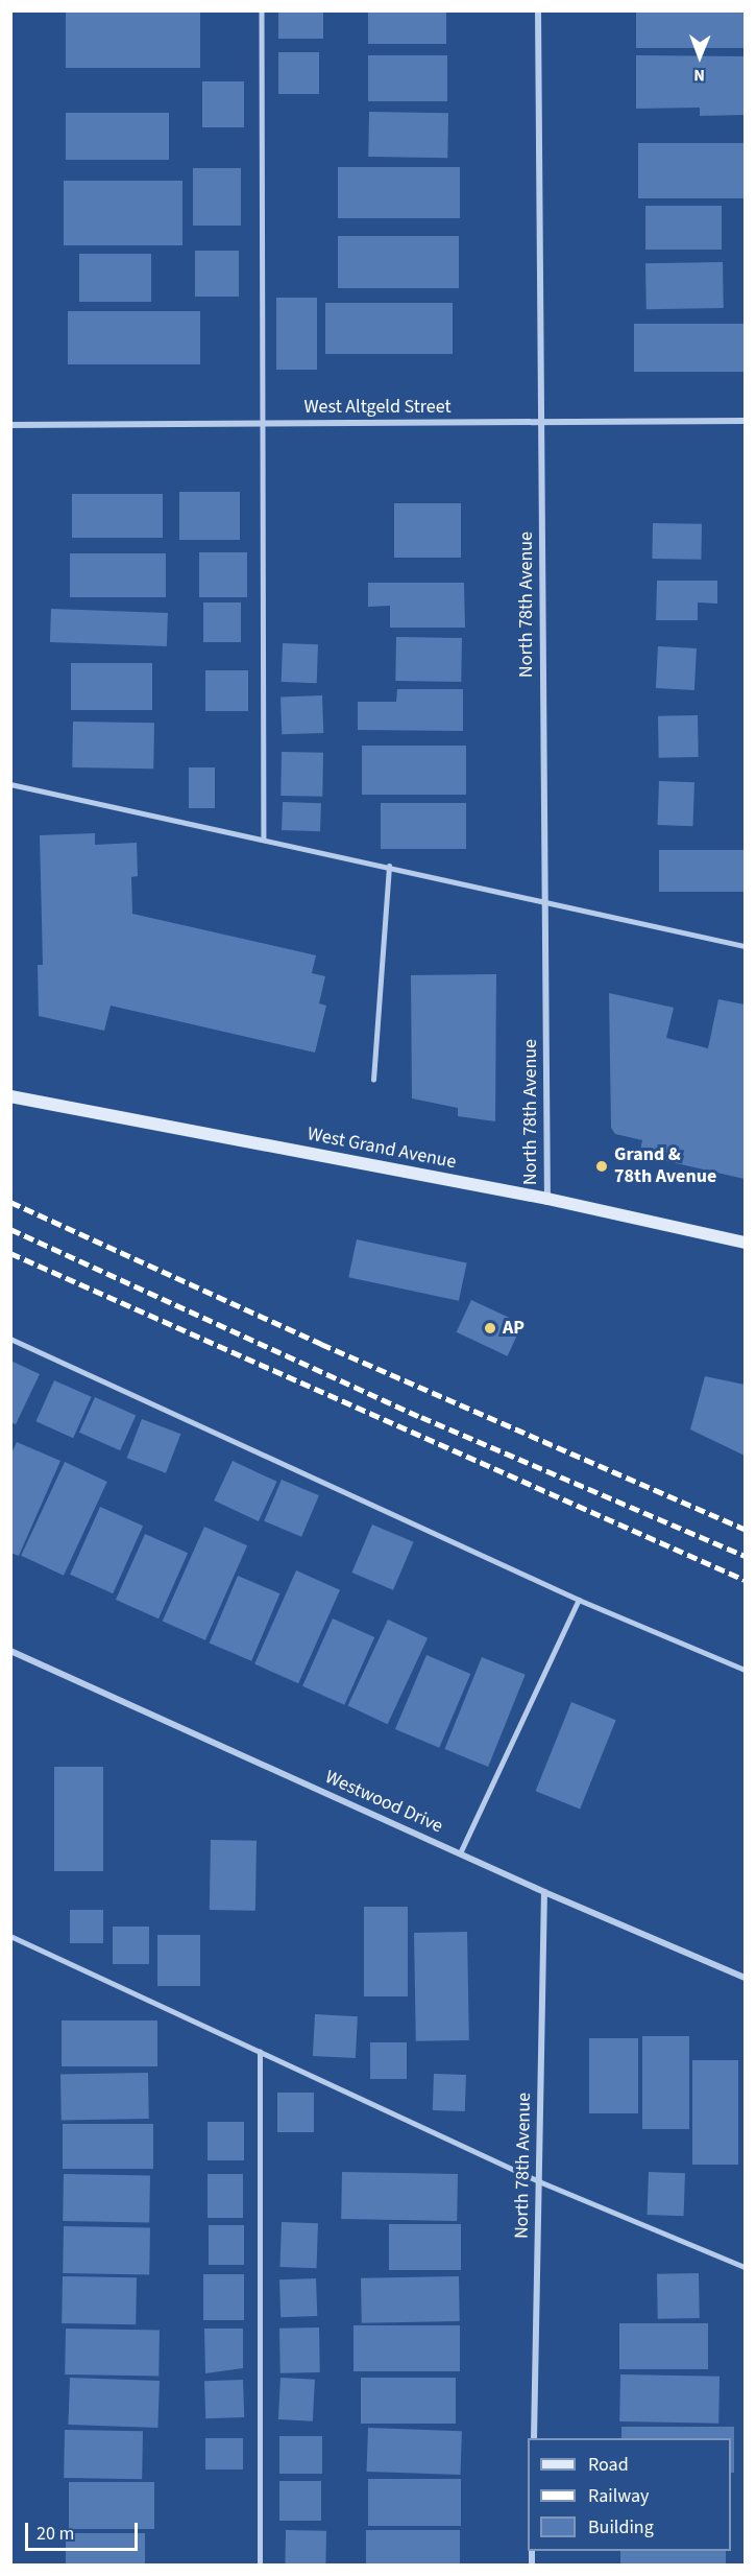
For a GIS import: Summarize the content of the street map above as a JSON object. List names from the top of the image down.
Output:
{
  "streets": {
    "main road": ["West Grand Avenue"],
    "street": ["West Altgeld Street", "North 78th Avenue", "Westwood Drive"]
  },
  "crossings": [
    ["West Altgeld Street", "North 78th Avenue"],
    ["North 78th Avenue", "West Grand Avenue"],
    ["North 78th Avenue", "Westwood Drive"]
  ],
  "places": ["Grand & 78th Avenue", "AP"],
  "legend": ["Road", "Railway", "Building"],
  "scale_bar": "20 m",
  "north": "bottom"
}
